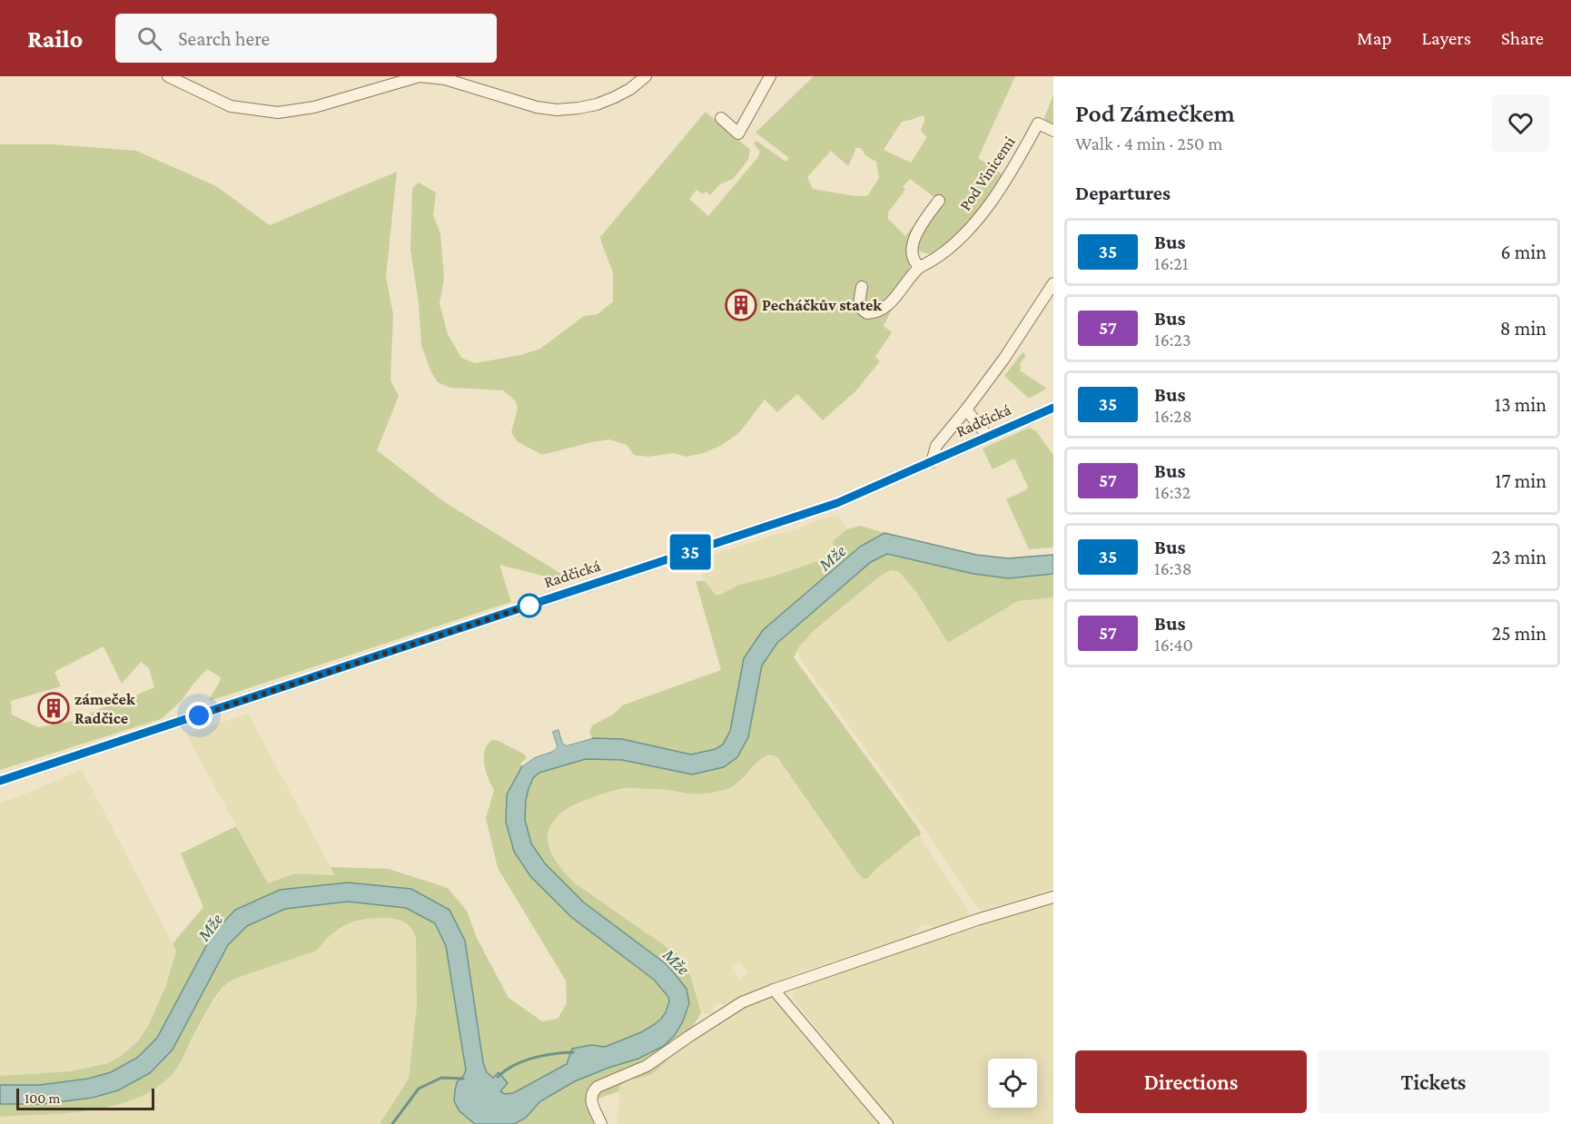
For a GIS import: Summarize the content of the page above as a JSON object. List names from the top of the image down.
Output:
{
  "streets": {
    "street": ["Pod Vinicemi", "Radčická"]
  },
  "water": ["Mže"],
  "places": {
    "building": ["Pecháčkův statek", "zámeček Radčice"]
  },
  "lines": ["bus line 35"],
  "scale_bar": "100 m",
  "page": {
    "header": "Railo",
    "search": "Search here",
    "nav": ["Map", "Layers", "Share"],
    "on_map": "35",
    "heading": [
      ["Pod Zámečkem", "Walk · 4 min · 250 m"],
      "Departures"
    ],
    "list": [
      {
        "mark": "35",
        "name": "Bus",
        "note": "16:21",
        "value": "6 min"
      },
      {
        "mark": "57",
        "name": "Bus",
        "note": "16:23",
        "value": "8 min"
      },
      {
        "mark": "35",
        "name": "Bus",
        "note": "16:28",
        "value": "13 min"
      },
      {
        "mark": "57",
        "name": "Bus",
        "note": "16:32",
        "value": "17 min"
      },
      {
        "mark": "35",
        "name": "Bus",
        "note": "16:38",
        "value": "23 min"
      },
      {
        "mark": "57",
        "name": "Bus",
        "note": "16:40",
        "value": "25 min"
      }
    ],
    "buttons": ["Directions", "Tickets"],
    "scale": "100 m"
  }
}
